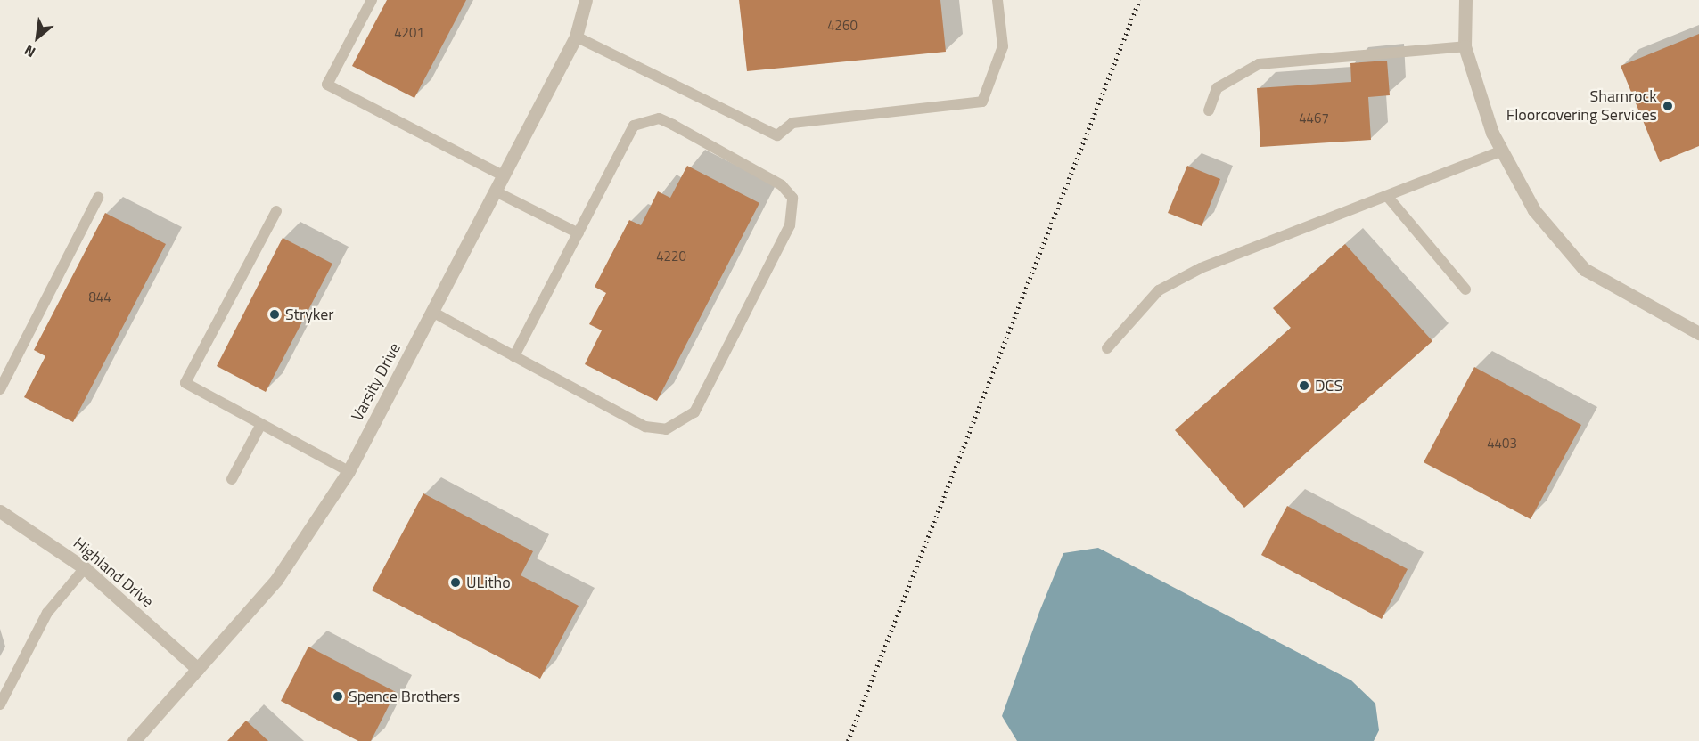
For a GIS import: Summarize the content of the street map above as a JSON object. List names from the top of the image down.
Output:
{
  "streets": {
    "street": ["Varsity Drive", "Highland Drive"]
  },
  "crossings": [
    ["Varsity Drive", "Highland Drive"]
  ],
  "places": [
    "Shamrock Floorcovering Services",
    "Stryker",
    "DCS",
    "ULitho",
    "Spence Brothers"
  ],
  "house_numbers": [
    "4260",
    "4201",
    "4467",
    "4220",
    "844",
    "4403"
  ],
  "north": "bottom left"
}
